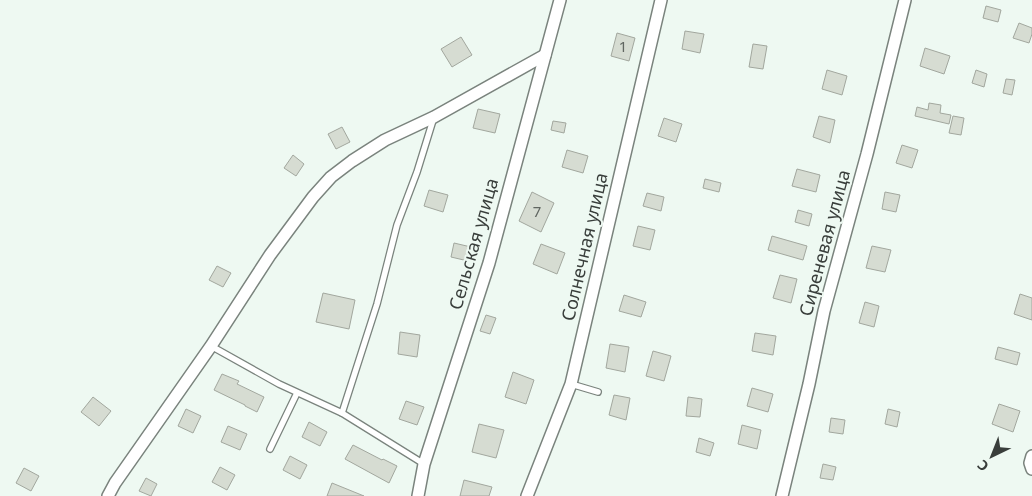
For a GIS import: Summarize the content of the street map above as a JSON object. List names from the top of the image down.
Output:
{
  "streets": {
    "street": ["Сиреневая улица", "Сельская улица", "Солнечная улица"]
  },
  "house_numbers": ["1", "7"],
  "north": "bottom left"
}
